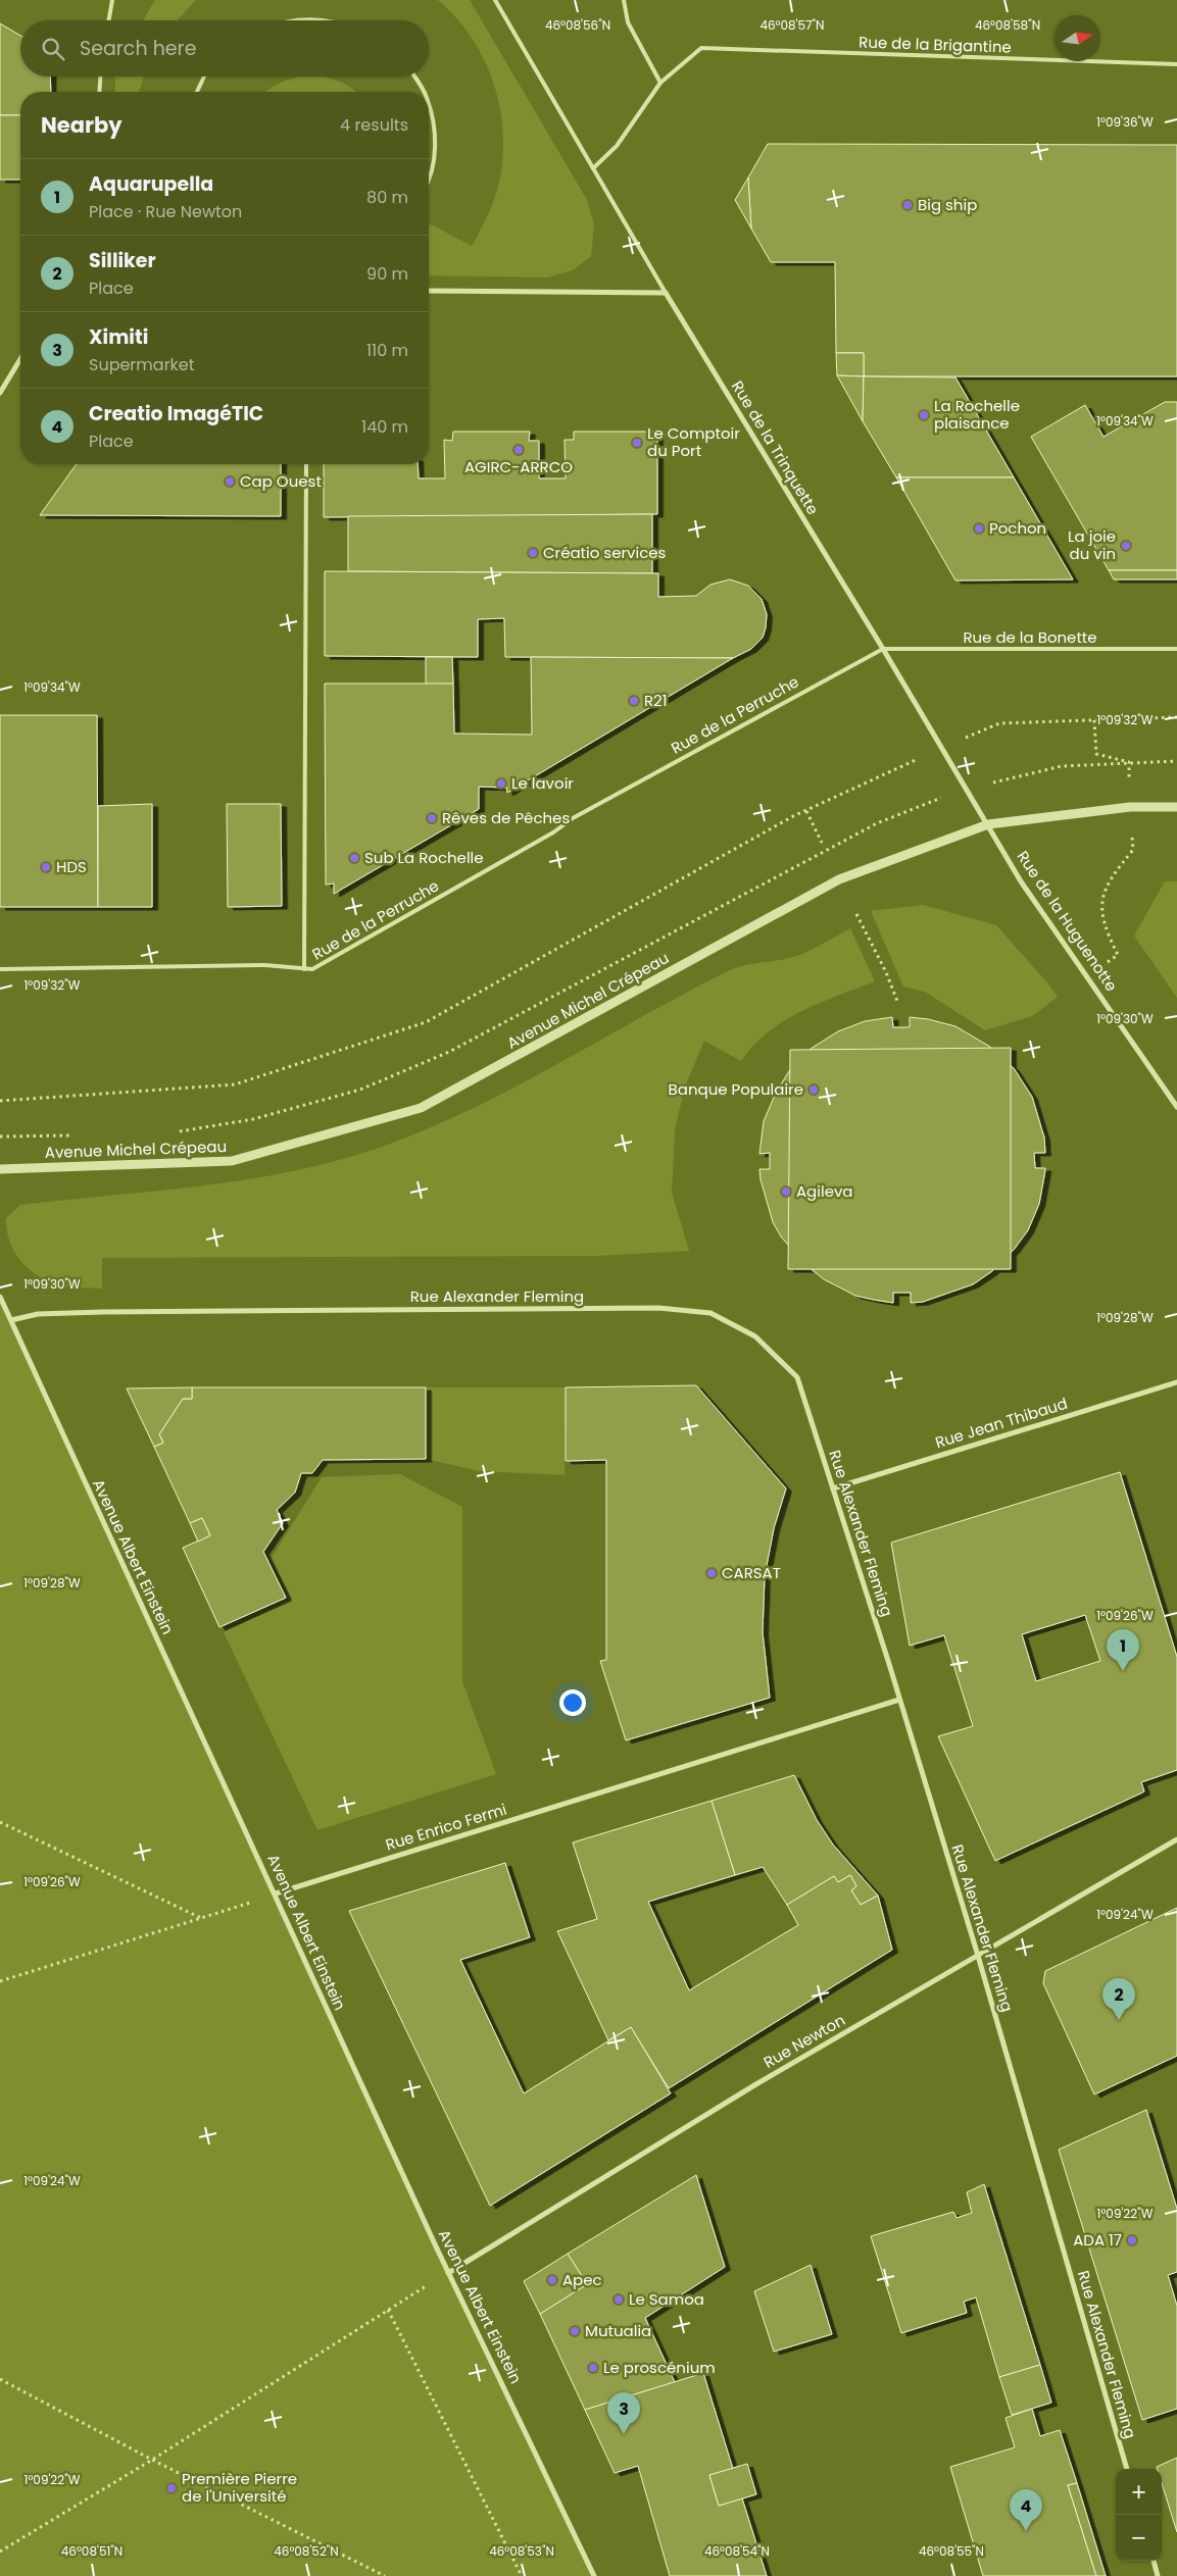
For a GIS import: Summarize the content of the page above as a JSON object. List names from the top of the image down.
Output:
{
  "streets": {
    "street": [
      "Rue de la Trinquette",
      "Rue de la Huguenotte",
      "Avenue Michel Crépeau",
      "Rue Alexander Fleming",
      "Rue Jean Thibaud",
      "Avenue Albert Einstein",
      "Rue Enrico Fermi",
      "Rue Newton"
    ],
    "lane": ["Rue de la Brigantine", "Rue de la Bonette", "Rue de la Perruche"]
  },
  "crossings": [
    ["Rue de la Trinquette", "Rue de la Bonette"],
    ["Rue de la Trinquette", "Rue de la Perruche"],
    ["Rue de la Trinquette", "Rue de la Huguenotte"],
    ["Rue de la Trinquette", "Avenue Michel Crépeau"],
    ["Rue de la Bonette", "Rue de la Perruche"],
    ["Rue de la Huguenotte", "Avenue Michel Crépeau"],
    ["Rue Alexander Fleming", "Rue Jean Thibaud"],
    ["Rue Alexander Fleming", "Avenue Albert Einstein"],
    ["Rue Alexander Fleming", "Rue Enrico Fermi"],
    ["Rue Alexander Fleming", "Rue Newton"],
    ["Avenue Albert Einstein", "Rue Enrico Fermi"],
    ["Avenue Albert Einstein", "Rue Newton"]
  ],
  "places": [
    "Big ship",
    "La Rochelle plaisance",
    "Le Comptoir du Port",
    "AGIRC-ARRCO",
    "Cap Ouest",
    "Pochon",
    "La joie du vin",
    "Créatio services",
    "R21",
    "Le lavoir",
    "Rêves de Pêches",
    "Sub La Rochelle",
    "HDS",
    "Banque Populaire",
    "Agileva",
    "CARSAT",
    "ADA 17",
    "Apec",
    "Le Samoa",
    "Mutualia",
    "Le proscénium",
    "Première Pierre de l'Université"
  ],
  "north": "right",
  "page": {
    "search": "Search here",
    "heading": ["Nearby", "4 results"],
    "list": [
      {
        "mark": "1",
        "name": "Aquarupella",
        "note": "Place · Rue Newton",
        "value": "80 m"
      },
      {
        "mark": "2",
        "name": "Silliker",
        "note": "Place",
        "value": "90 m"
      },
      {
        "mark": "3",
        "name": "Ximiti",
        "note": "Supermarket",
        "value": "110 m"
      },
      {
        "mark": "4",
        "name": "Creatio ImagéTIC",
        "note": "Place",
        "value": "140 m"
      }
    ],
    "pins": [
      "1",
      "2",
      "3",
      "4"
    ],
    "map_buttons": ["+", "−"]
  },
  "coordinates": [
    "46°08'56\"N",
    "46°08'57\"N",
    "46°08'58\"N",
    "1°09'36\"W",
    "1°09'34\"W",
    "1°09'32\"W",
    "1°09'30\"W",
    "1°09'28\"W",
    "1°09'26\"W",
    "1°09'24\"W",
    "1°09'22\"W",
    "46°08'51\"N",
    "46°08'52\"N",
    "46°08'53\"N",
    "46°08'54\"N",
    "46°08'55\"N"
  ]
}
